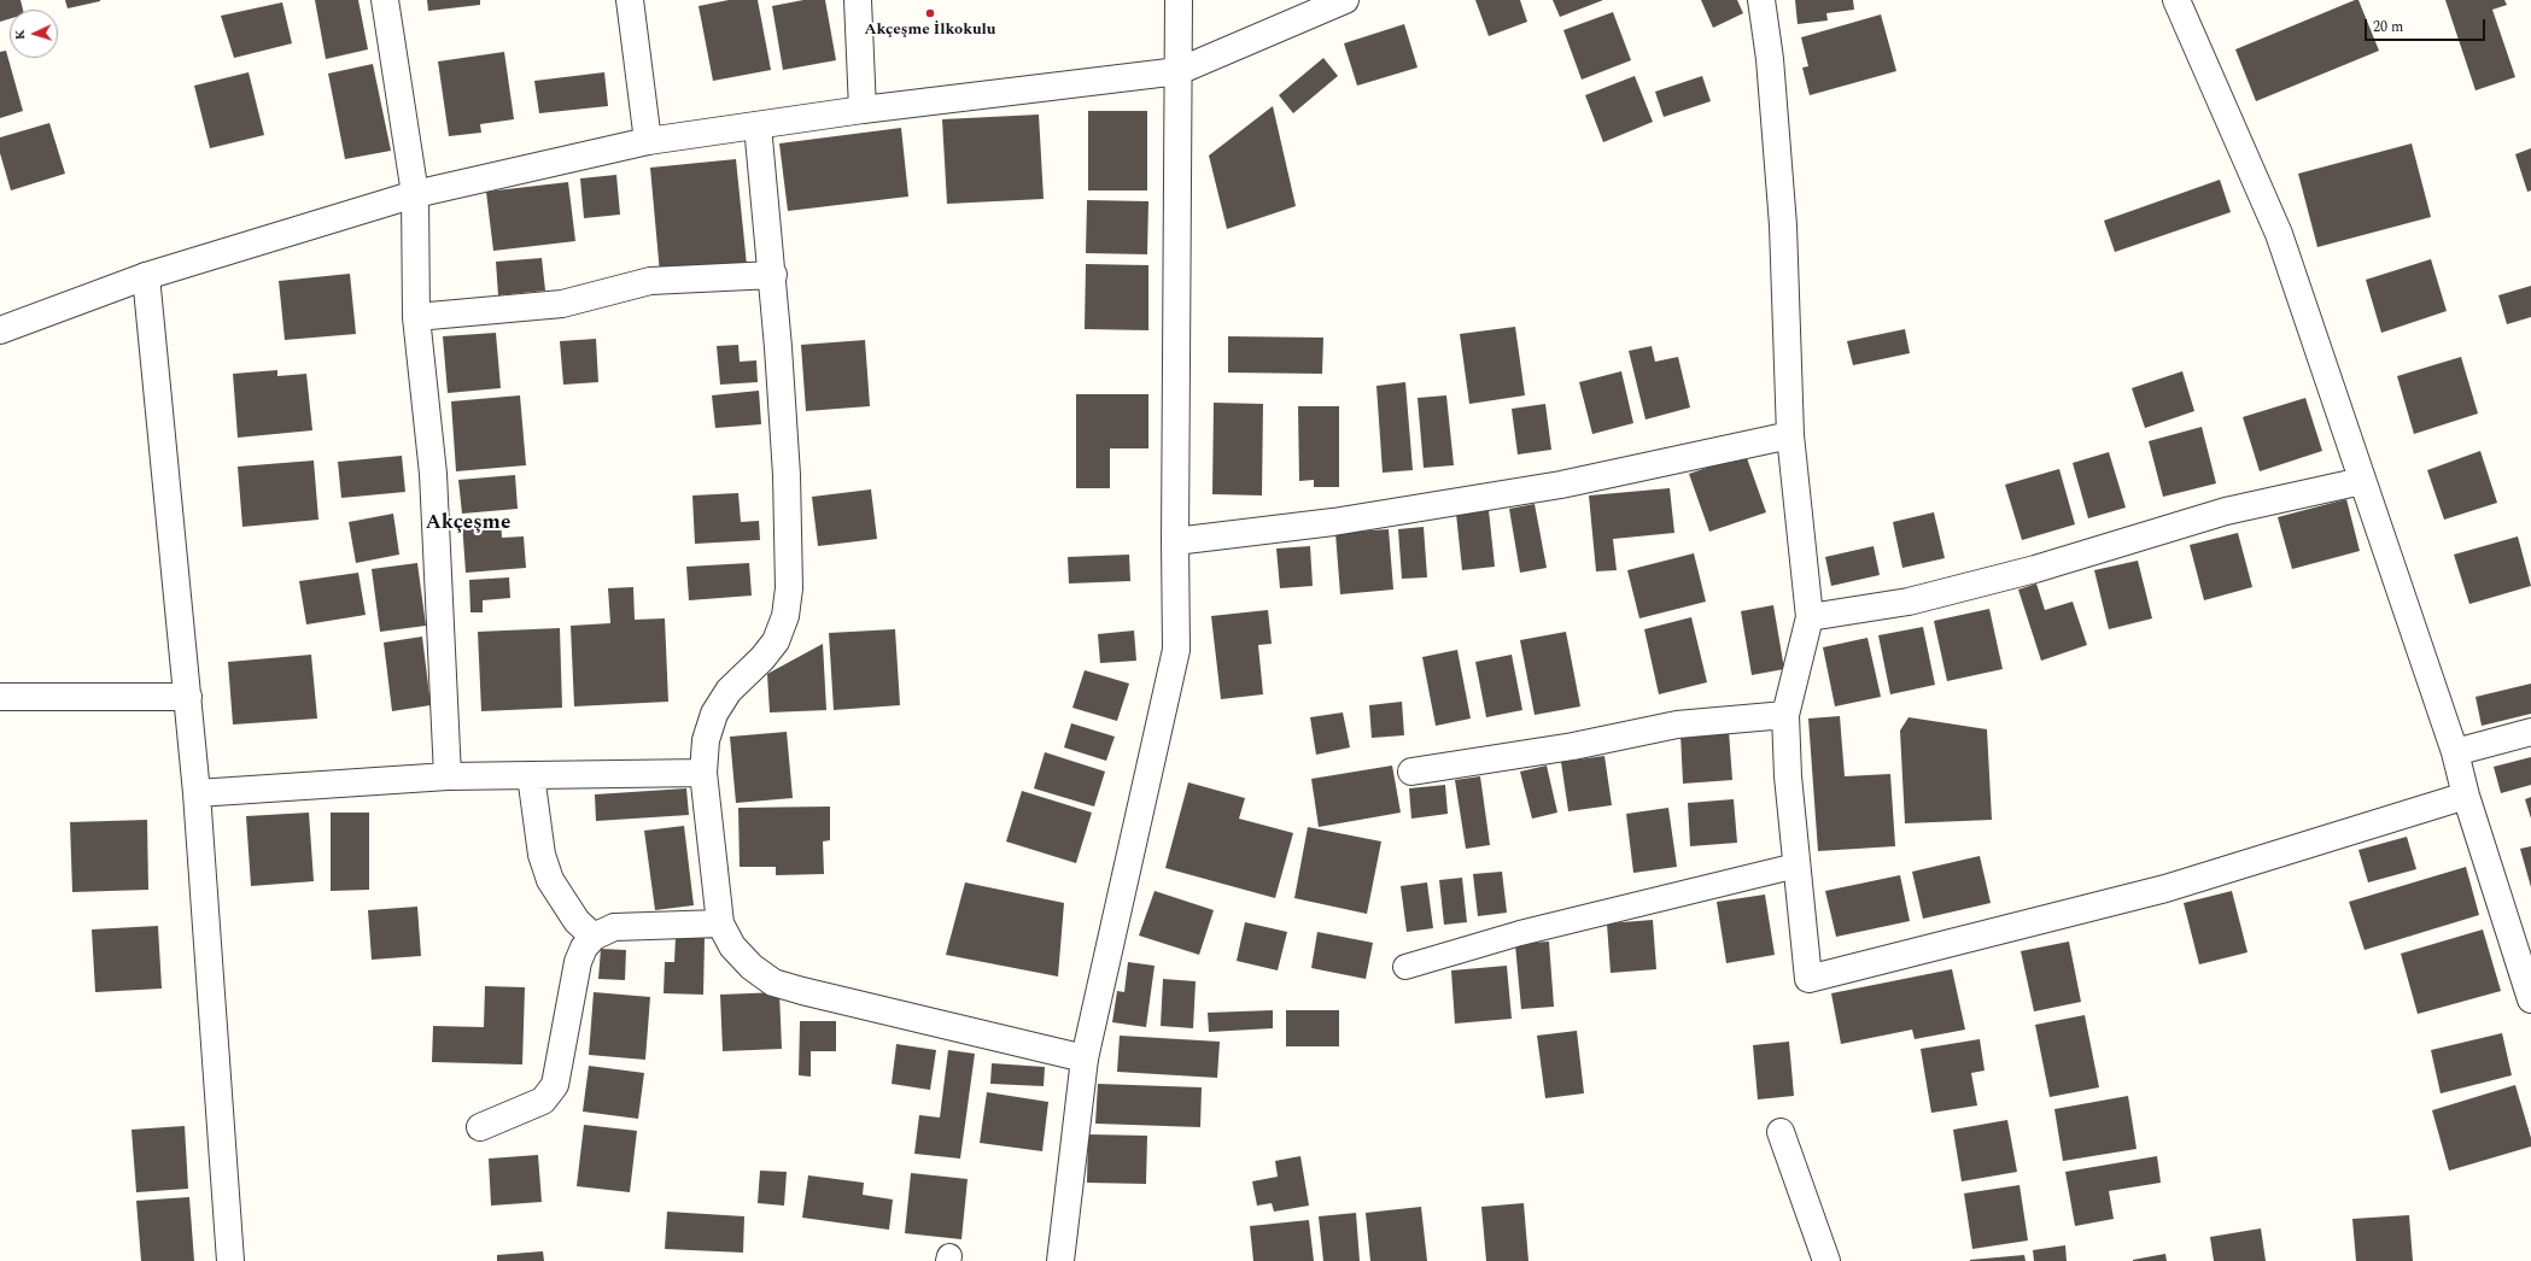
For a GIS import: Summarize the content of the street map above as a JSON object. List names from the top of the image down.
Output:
{
  "districts": ["Akçeşme"],
  "places": ["Akçeşme İlkokulu"],
  "scale_bar": "20 m",
  "north": "left"
}
